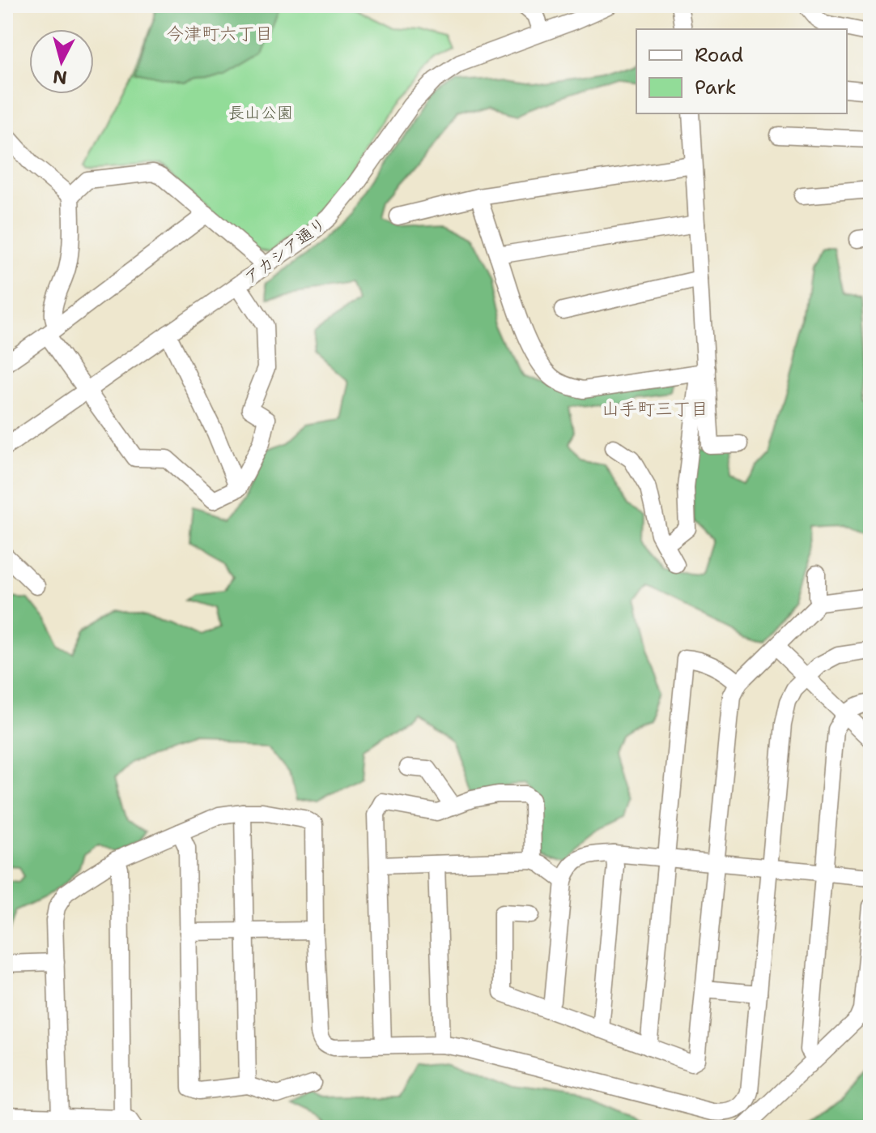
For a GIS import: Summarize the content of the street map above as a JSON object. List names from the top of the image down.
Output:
{
  "streets": {
    "street": ["アカシア通り"]
  },
  "districts": ["今津町六丁目", "山手町三丁目"],
  "parks": ["長山公園"],
  "legend": ["Road", "Park"],
  "north": "bottom"
}
